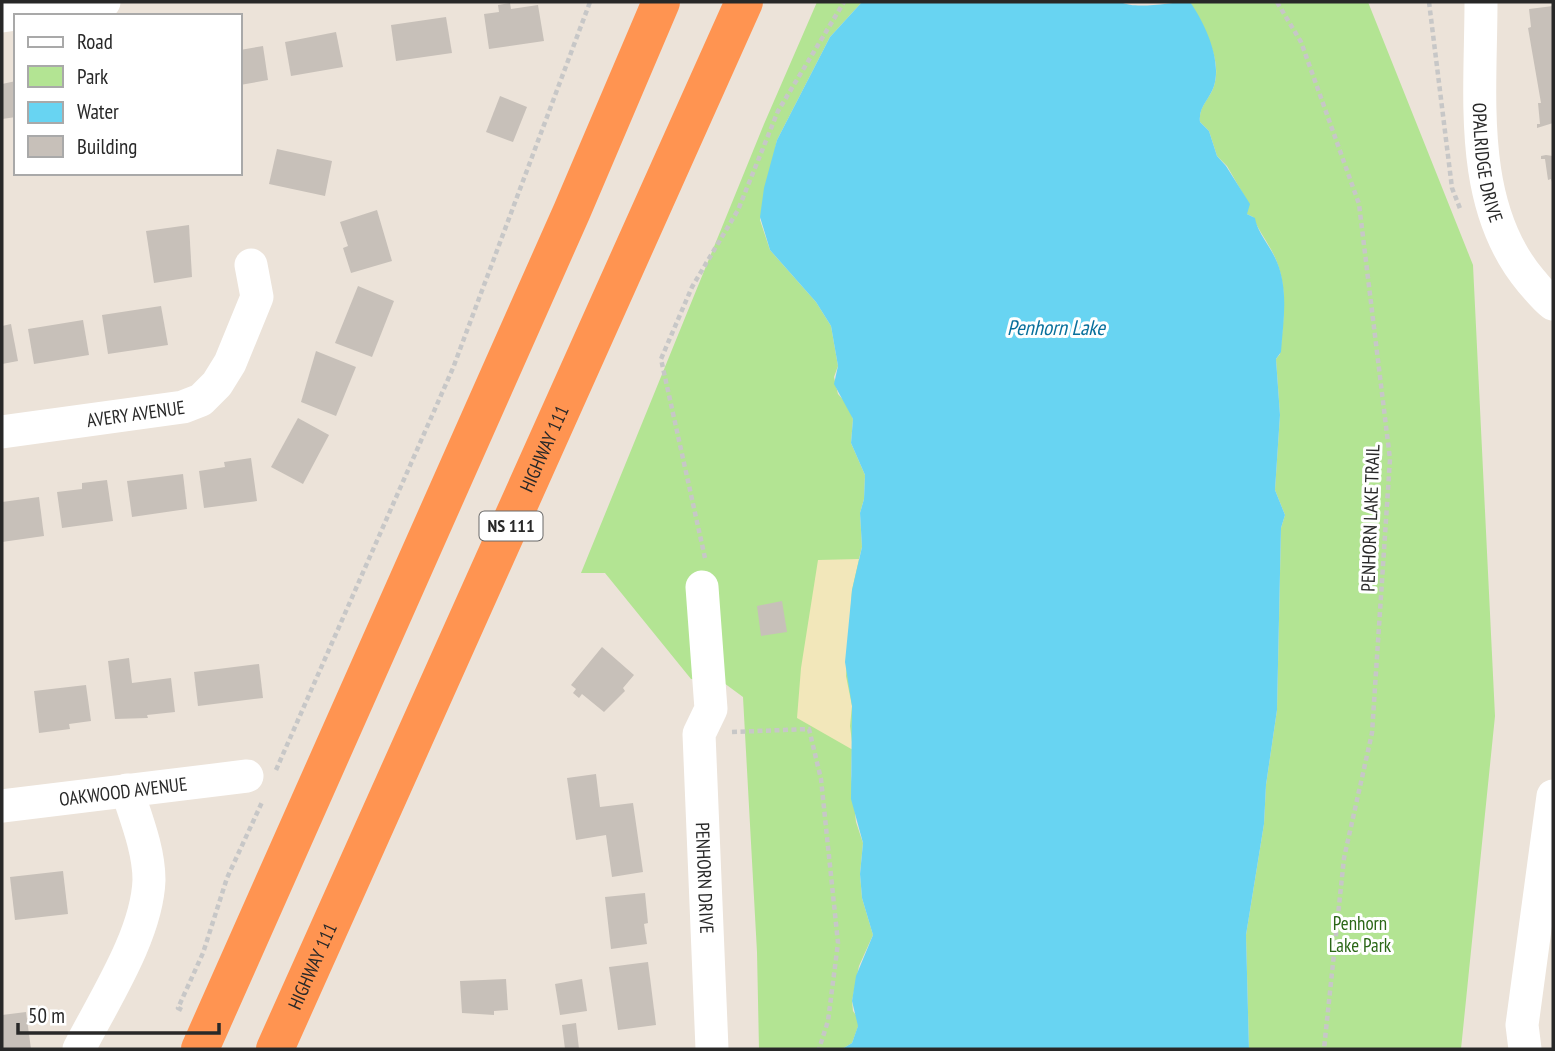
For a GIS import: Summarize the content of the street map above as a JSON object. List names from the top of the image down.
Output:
{
  "streets": {
    "highway": ["HIGHWAY 111", "NS 111"],
    "street": [
      "OPALRIDGE DRIVE",
      "AVERY AVENUE",
      "OAKWOOD AVENUE",
      "PENHORN DRIVE"
    ],
    "path": ["PENHORN LAKE TRAIL"]
  },
  "water": ["Penhorn Lake"],
  "parks": ["Penhorn Lake Park"],
  "legend": [
    "Road",
    "Park",
    "Water",
    "Building"
  ],
  "scale_bar": "50 m"
}
